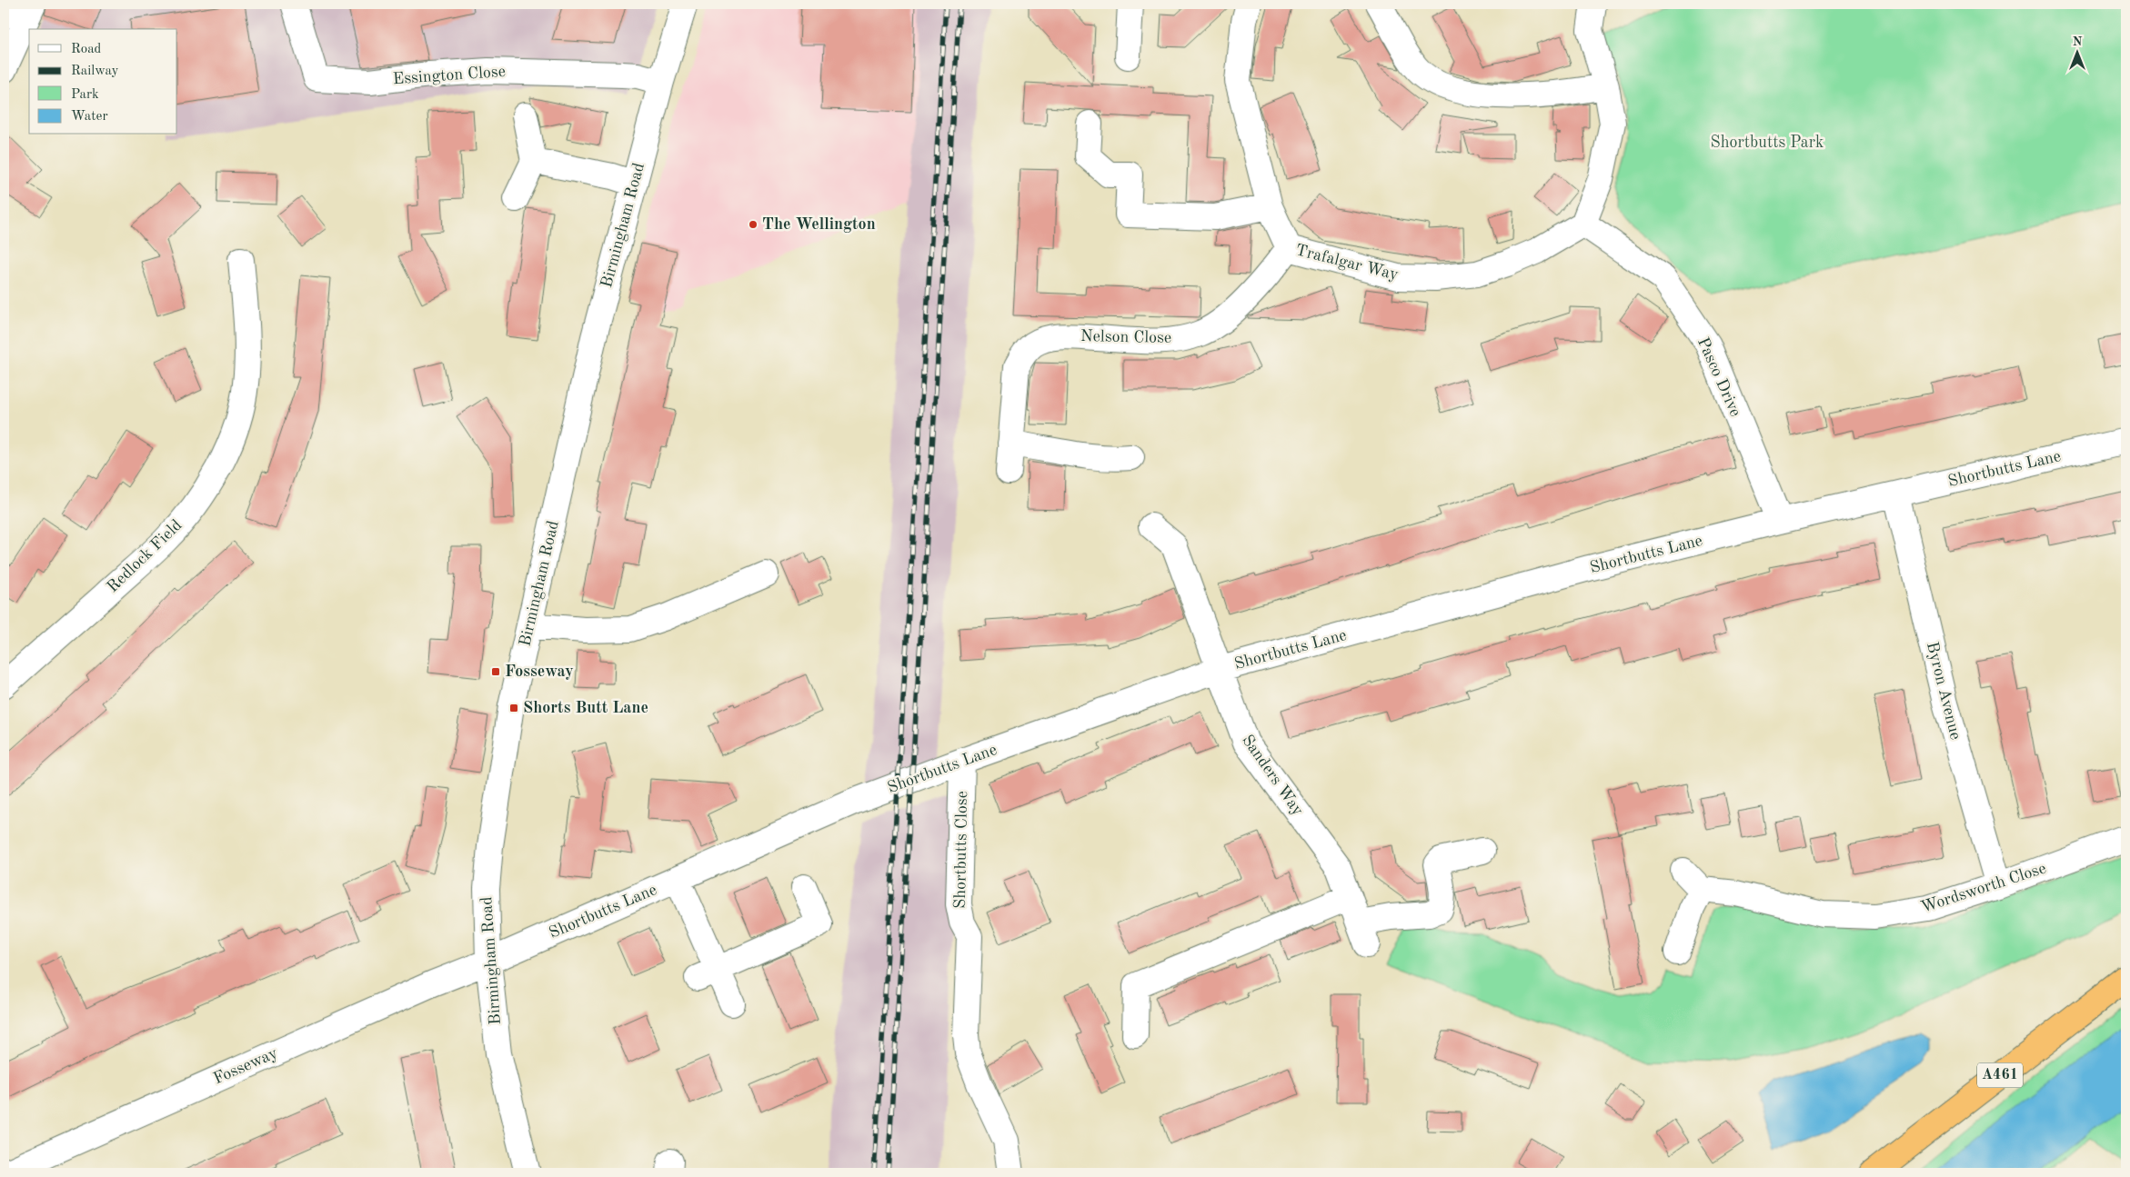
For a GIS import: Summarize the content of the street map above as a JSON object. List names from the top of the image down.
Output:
{
  "streets": {
    "highway": ["A461"],
    "street": [
      "Essington Close",
      "Birmingham Road",
      "Trafalgar Way",
      "Nelson Close",
      "Pasco Drive",
      "Shortbutts Lane",
      "Redlock Field",
      "Byron Avenue",
      "Sanders Way",
      "Shortbutts Close",
      "Wordsworth Close",
      "Fosseway"
    ]
  },
  "crossings": [
    ["Essington Close", "Birmingham Road"],
    ["Birmingham Road", "Shortbutts Lane"],
    ["Birmingham Road", "Fosseway"],
    ["Trafalgar Way", "Nelson Close"],
    ["Trafalgar Way", "Pasco Drive"],
    ["Pasco Drive", "Shortbutts Lane"],
    ["Shortbutts Lane", "Byron Avenue"],
    ["Shortbutts Lane", "Sanders Way"],
    ["Shortbutts Lane", "Shortbutts Close"],
    ["Shortbutts Lane", "Fosseway"],
    ["Byron Avenue", "Wordsworth Close"]
  ],
  "parks": ["Shortbutts Park"],
  "places": {
    "other": ["The Wellington"],
    "transit": ["Fosseway", "Shorts Butt Lane"]
  },
  "legend": [
    "Road",
    "Railway",
    "Park",
    "Water"
  ],
  "north": "top"
}
